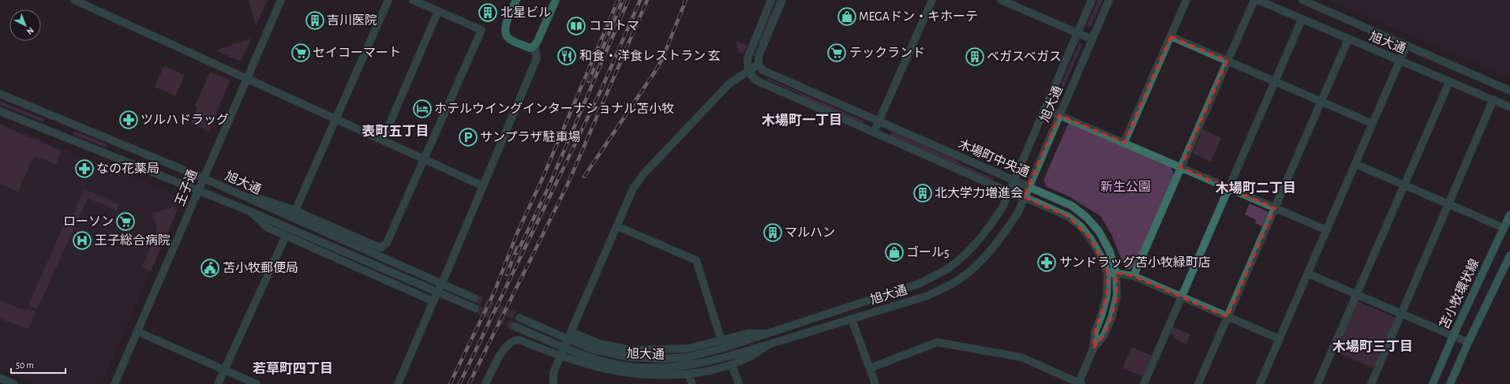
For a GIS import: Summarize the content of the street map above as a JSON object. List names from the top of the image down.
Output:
{
  "streets": {
    "main road": ["苫小牧環状線"],
    "street": ["旭大通", "木場町中央通", "王子通"]
  },
  "crossings": [
    ["旭大通", "木場町中央通"],
    ["旭大通", "王子通"]
  ],
  "districts": [
    "木場町一丁目",
    "表町五丁目",
    "木場町二丁目",
    "木場町三丁目",
    "若草町四丁目"
  ],
  "parks": ["新生公園"],
  "places": {
    "building": [
      "北星ビル",
      "吉川医院",
      "ベガスベガス",
      "北大学力増進会",
      "マルハン"
    ],
    "shop": ["MEGAドン・キホーテ", "ゴール5"],
    "library": ["ココトマ"],
    "supermarket": ["セイコーマート", "テックランド", "ローソン"],
    "restaurant": ["和食・洋食レストラン 玄"],
    "hotel": ["ホテルウイングインターナショナル苫小牧"],
    "pharmacy": ["ツルハドラッグ", "なの花薬局", "サンドラッグ苫小牧緑町店"],
    "parking": ["サンプラザ駐車場"],
    "hospital": ["王子総合病院"],
    "public building": ["苫小牧郵便局"]
  },
  "scale_bar": "50 m",
  "north": "bottom right"
}
